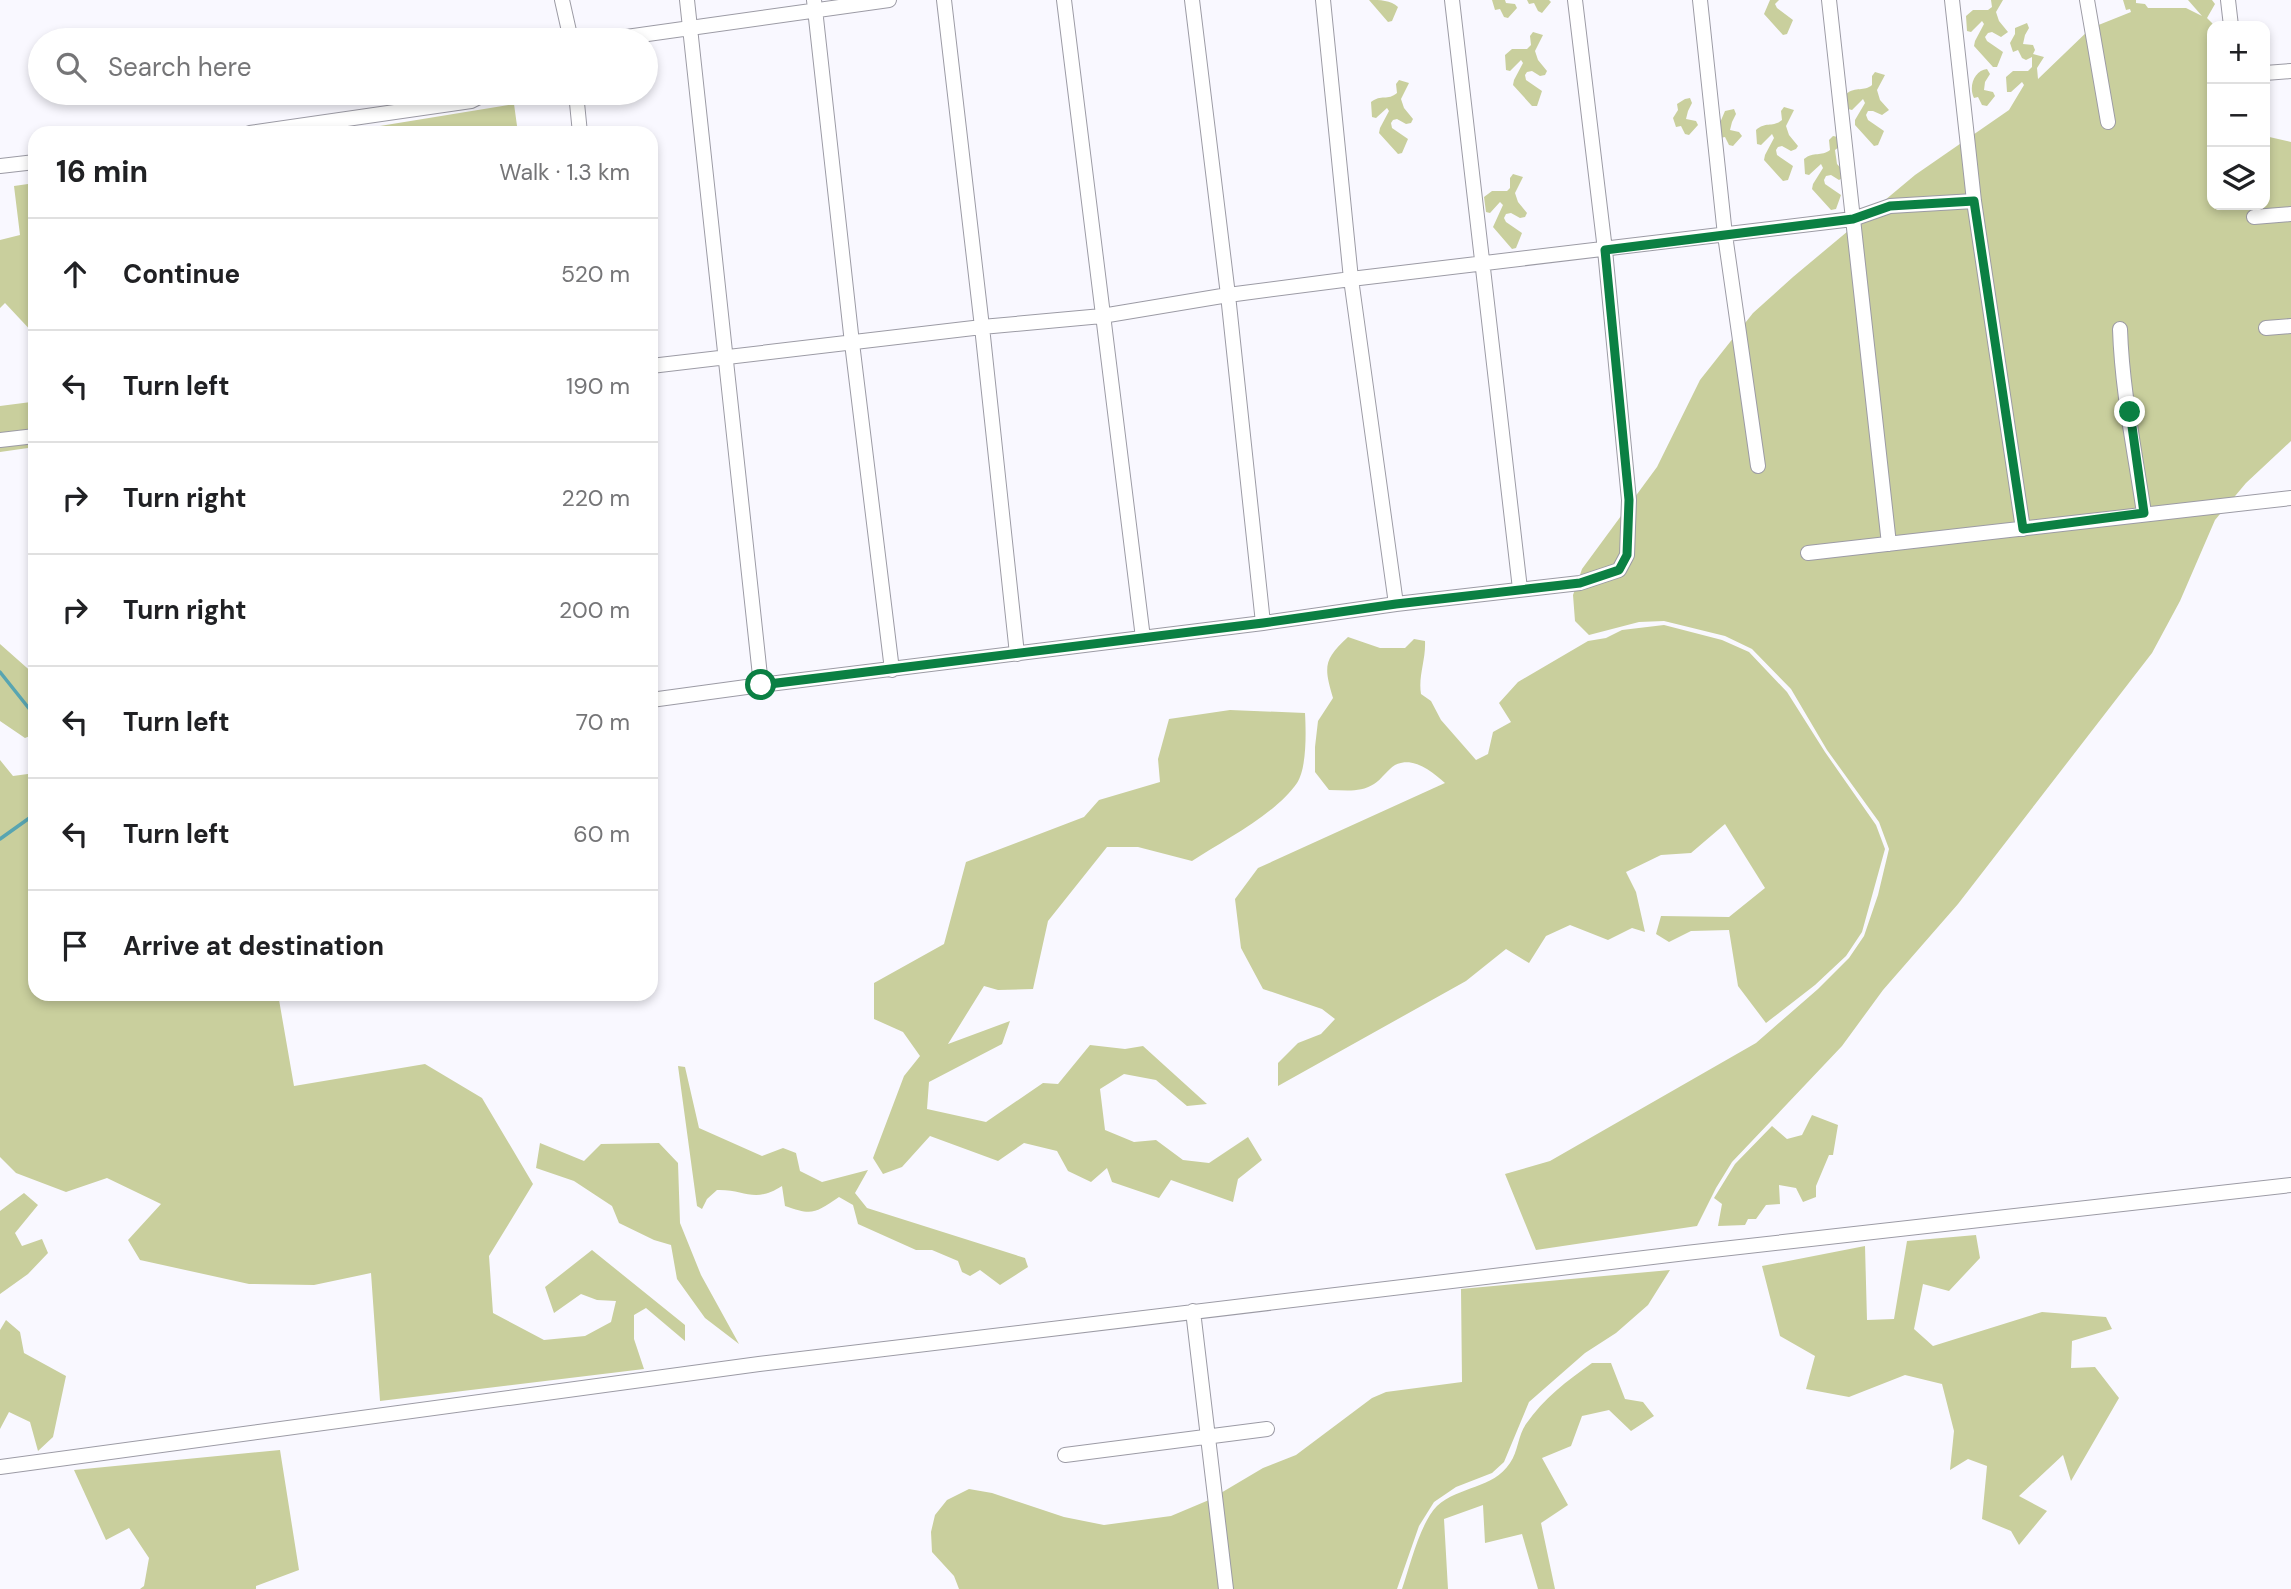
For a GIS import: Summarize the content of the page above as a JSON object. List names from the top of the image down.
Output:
{
  "page": {
    "map_buttons": ["+", "−"],
    "search": "Search here",
    "heading": ["16 min", "Walk · 1.3 km"],
    "list": [
      ["Continue", "520 m"],
      ["Turn left", "190 m"],
      ["Turn right", "220 m"],
      ["Turn right", "200 m"],
      ["Turn left", "70 m"],
      ["Turn left", "60 m"],
      "Arrive at destination"
    ]
  }
}
